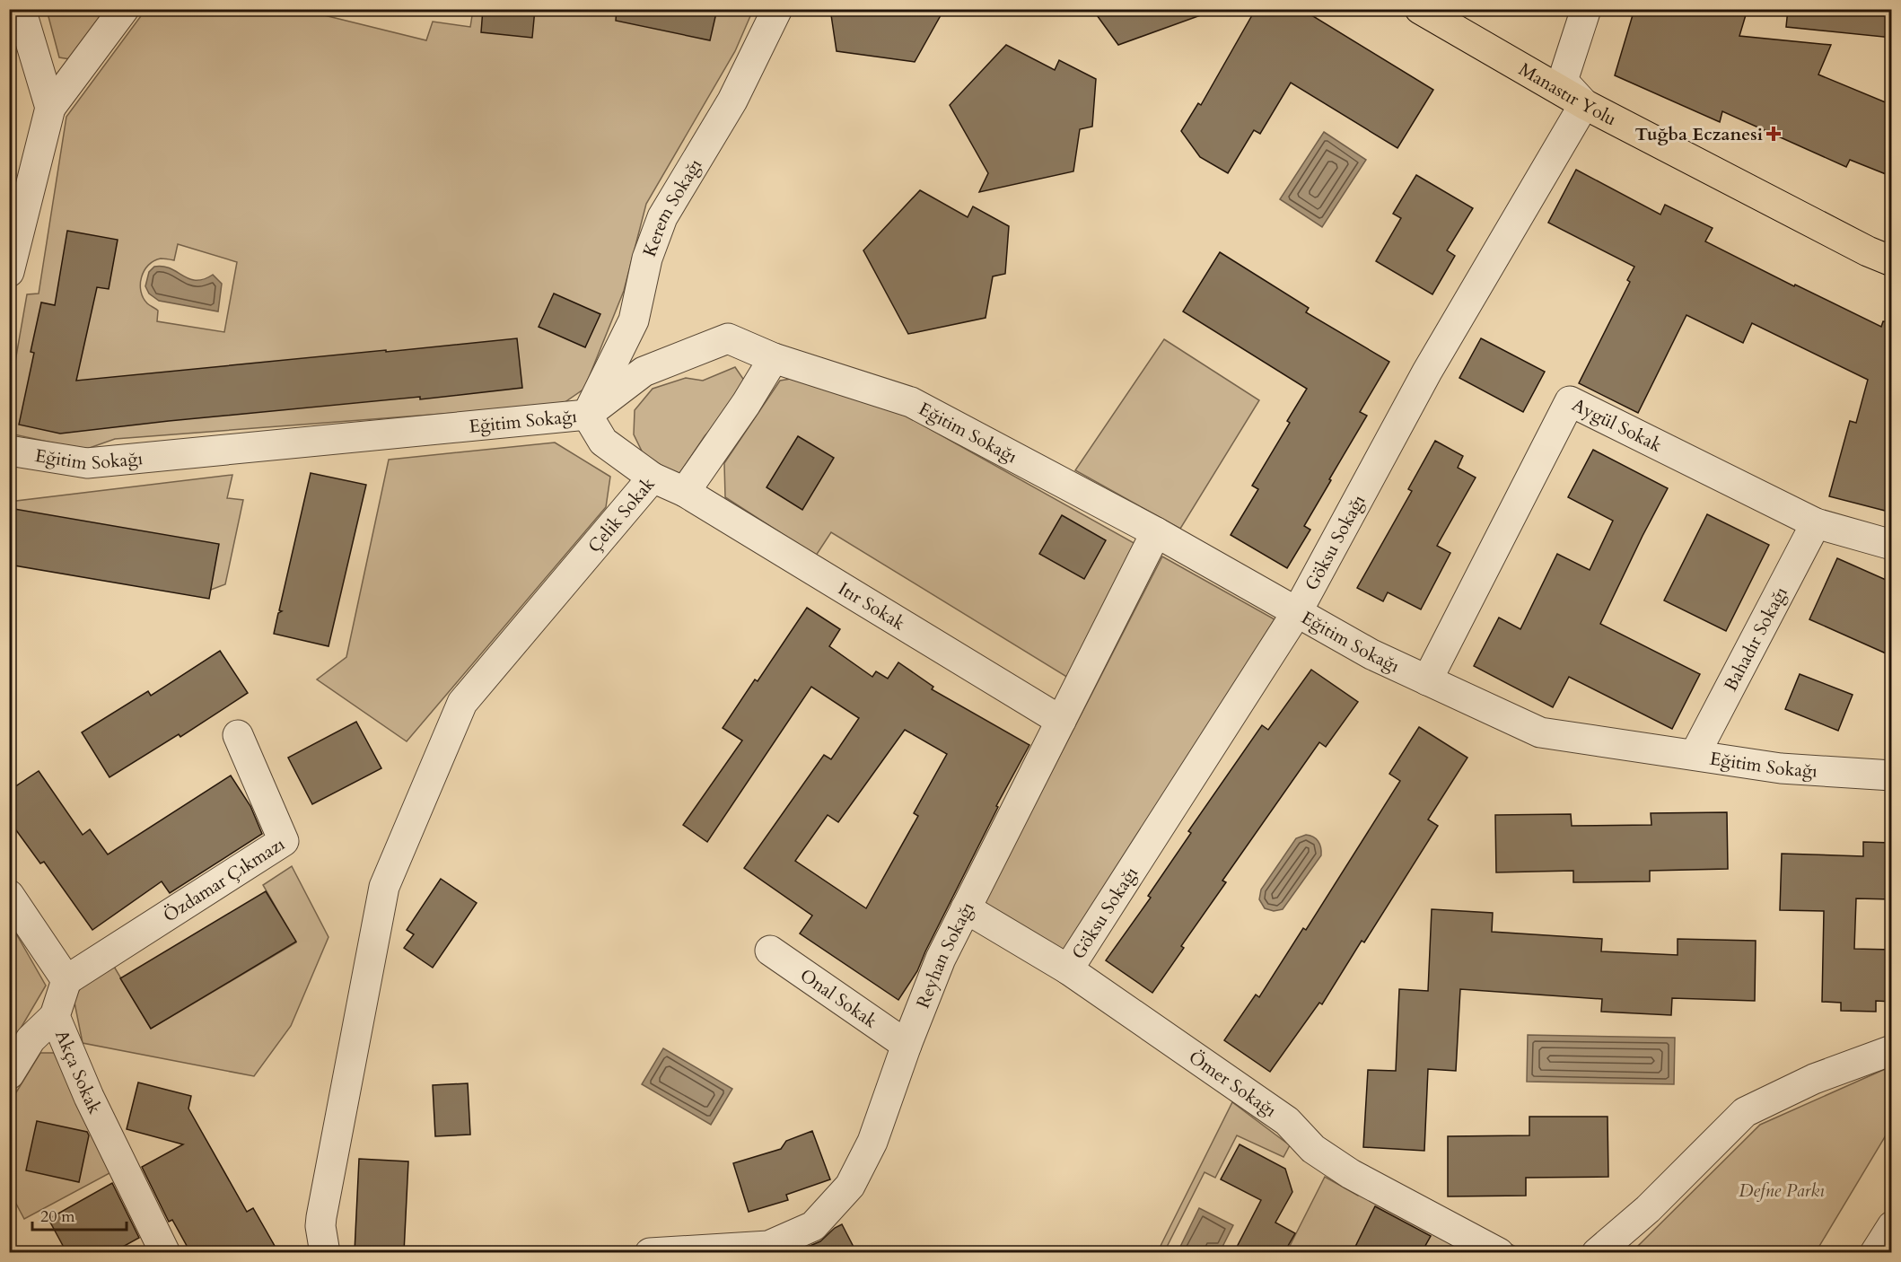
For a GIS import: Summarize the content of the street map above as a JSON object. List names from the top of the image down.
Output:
{
  "streets": {
    "main road": ["Manastır Yolu"],
    "street": [
      "Kerem Sokağı",
      "Eğitim Sokağı",
      "Aygül Sokak",
      "Çelik Sokak",
      "Göksu Sokağı",
      "Itır Sokak",
      "Bahadır Sokağı",
      "Özdamar Çıkmazı",
      "Reyhan Sokağı",
      "Onal Sokak",
      "Akça Sokak",
      "Ömer Sokağı"
    ]
  },
  "crossings": [
    ["Manastır Yolu", "Göksu Sokağı"],
    ["Kerem Sokağı", "Eğitim Sokağı"],
    ["Eğitim Sokağı", "Aygül Sokak"],
    ["Eğitim Sokağı", "Çelik Sokak"],
    ["Eğitim Sokağı", "Göksu Sokağı"],
    ["Eğitim Sokağı", "Bahadır Sokağı"],
    ["Eğitim Sokağı", "Reyhan Sokağı"],
    ["Aygül Sokak", "Bahadır Sokağı"],
    ["Çelik Sokak", "Itır Sokak"],
    ["Göksu Sokağı", "Ömer Sokağı"],
    ["Itır Sokak", "Reyhan Sokağı"],
    ["Özdamar Çıkmazı", "Akça Sokak"],
    ["Reyhan Sokağı", "Onal Sokak"],
    ["Reyhan Sokağı", "Ömer Sokağı"]
  ],
  "parks": ["Defne Parkı"],
  "places": {
    "health": ["Tuğba Eczanesi"]
  },
  "scale_bar": "20 m"
}
